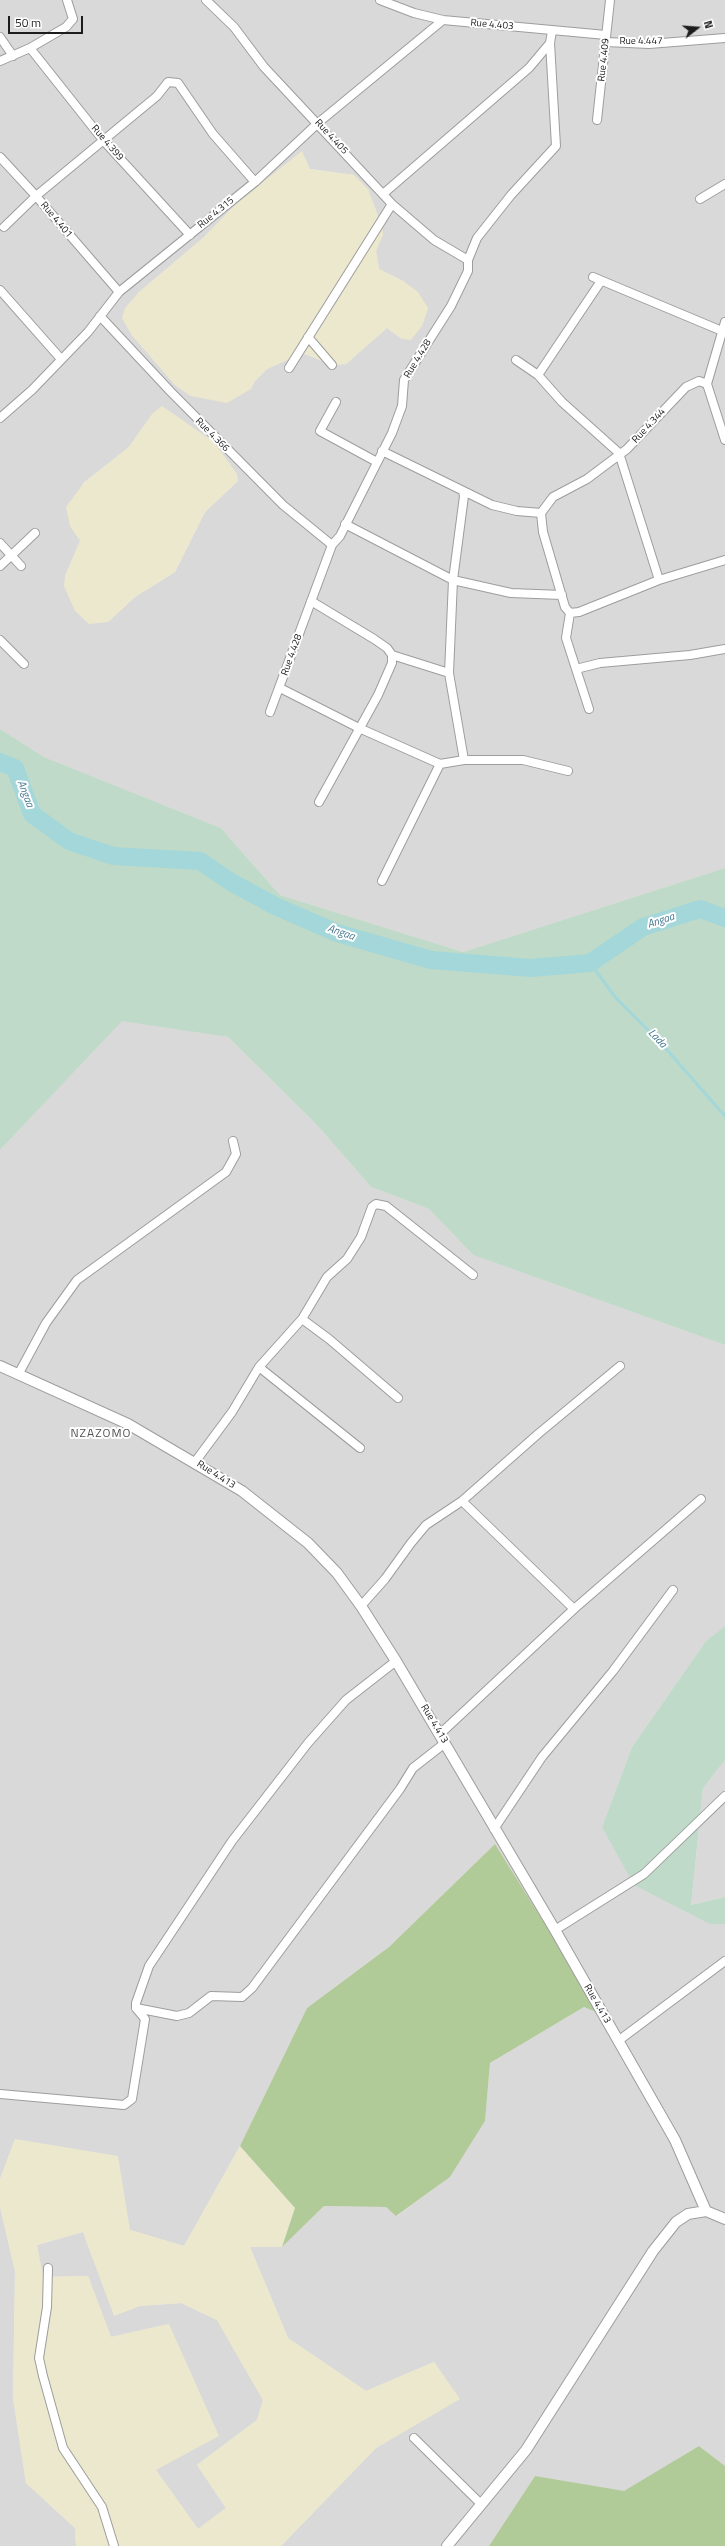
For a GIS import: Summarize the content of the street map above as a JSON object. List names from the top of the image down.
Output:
{
  "streets": {
    "street": [
      "Rue 4.403",
      "Rue 4.447",
      "Rue 4.409",
      "Rue 4.405",
      "Rue 4.399",
      "Rue 4.315",
      "Rue 4.401",
      "Rue 4.428",
      "Rue 4.344",
      "Rue 4.366",
      "Rue 4.413"
    ]
  },
  "crossings": [
    ["Rue 4.403", "Rue 4.447"],
    ["Rue 4.403", "Rue 4.409"],
    ["Rue 4.403", "Rue 4.315"],
    ["Rue 4.403", "Rue 4.428"],
    ["Rue 4.447", "Rue 4.409"],
    ["Rue 4.405", "Rue 4.315"],
    ["Rue 4.405", "Rue 4.428"],
    ["Rue 4.399", "Rue 4.315"],
    ["Rue 4.399", "Rue 4.401"],
    ["Rue 4.315", "Rue 4.401"],
    ["Rue 4.315", "Rue 4.366"],
    ["Rue 4.428", "Rue 4.366"]
  ],
  "districts": ["NZAZOMO"],
  "water": ["Angaa", "Lada"],
  "scale_bar": "50 m",
  "north": "right"
}
